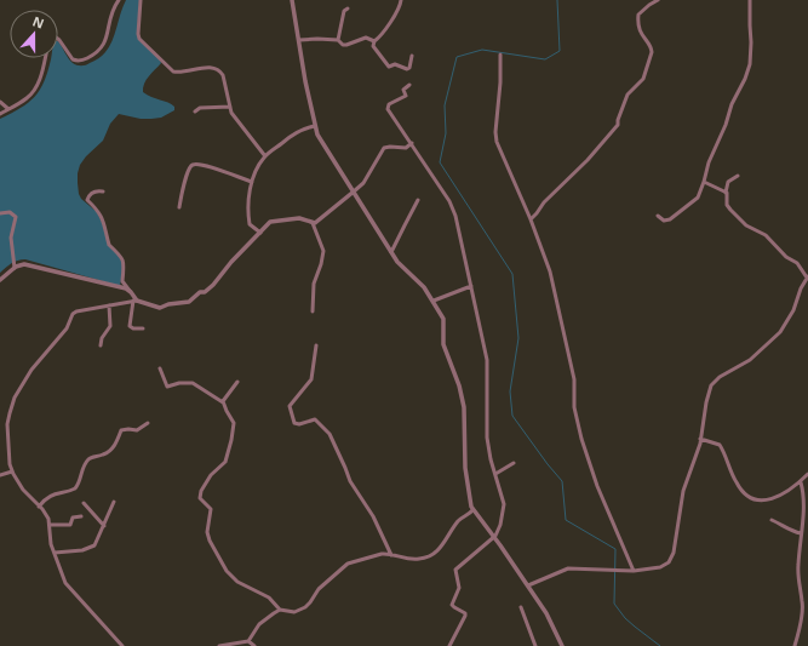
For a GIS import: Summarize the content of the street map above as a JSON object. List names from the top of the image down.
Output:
{
  "north": "top"
}
